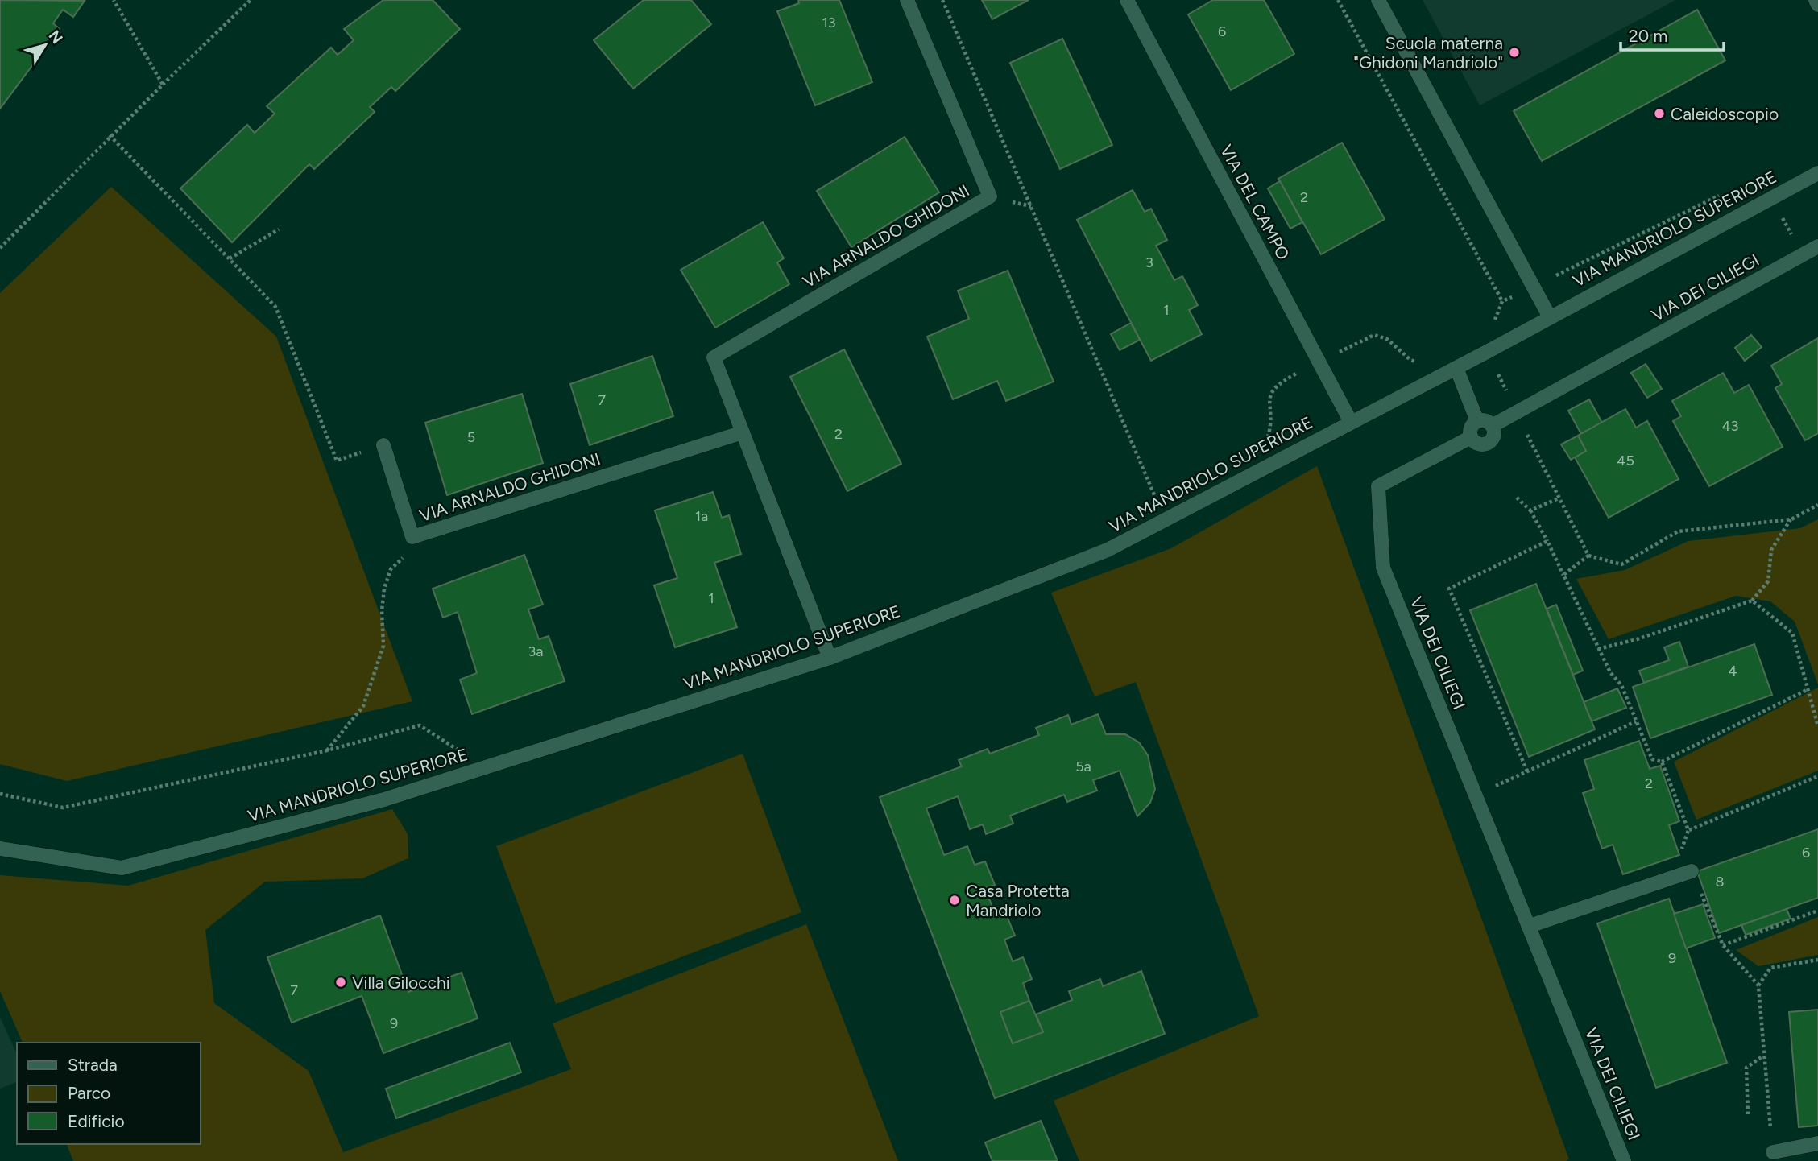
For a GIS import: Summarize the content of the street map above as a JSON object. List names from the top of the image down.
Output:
{
  "streets": {
    "street": [
      "VIA DEL CAMPO",
      "VIA MANDRIOLO SUPERIORE",
      "VIA ARNALDO GHIDONI",
      "VIA DEI CILIEGI"
    ]
  },
  "crossings": [
    ["VIA DEL CAMPO", "VIA MANDRIOLO SUPERIORE"],
    ["VIA MANDRIOLO SUPERIORE", "VIA ARNALDO GHIDONI"]
  ],
  "places": [
    "Scuola materna \"Ghidoni Mandriolo\"",
    "Caleidoscopio",
    "Casa Protetta Mandriolo",
    "Villa Gilocchi"
  ],
  "house_numbers": [
    "13",
    "6",
    "2",
    "3",
    "1",
    "7",
    "43",
    "2",
    "5",
    "45",
    "1a",
    "1",
    "3a",
    "4",
    "5a",
    "2",
    "6",
    "8",
    "9",
    "7",
    "9"
  ],
  "legend": ["Strada", "Parco", "Edificio"],
  "scale_bar": "20 m",
  "north": "top right"
}
